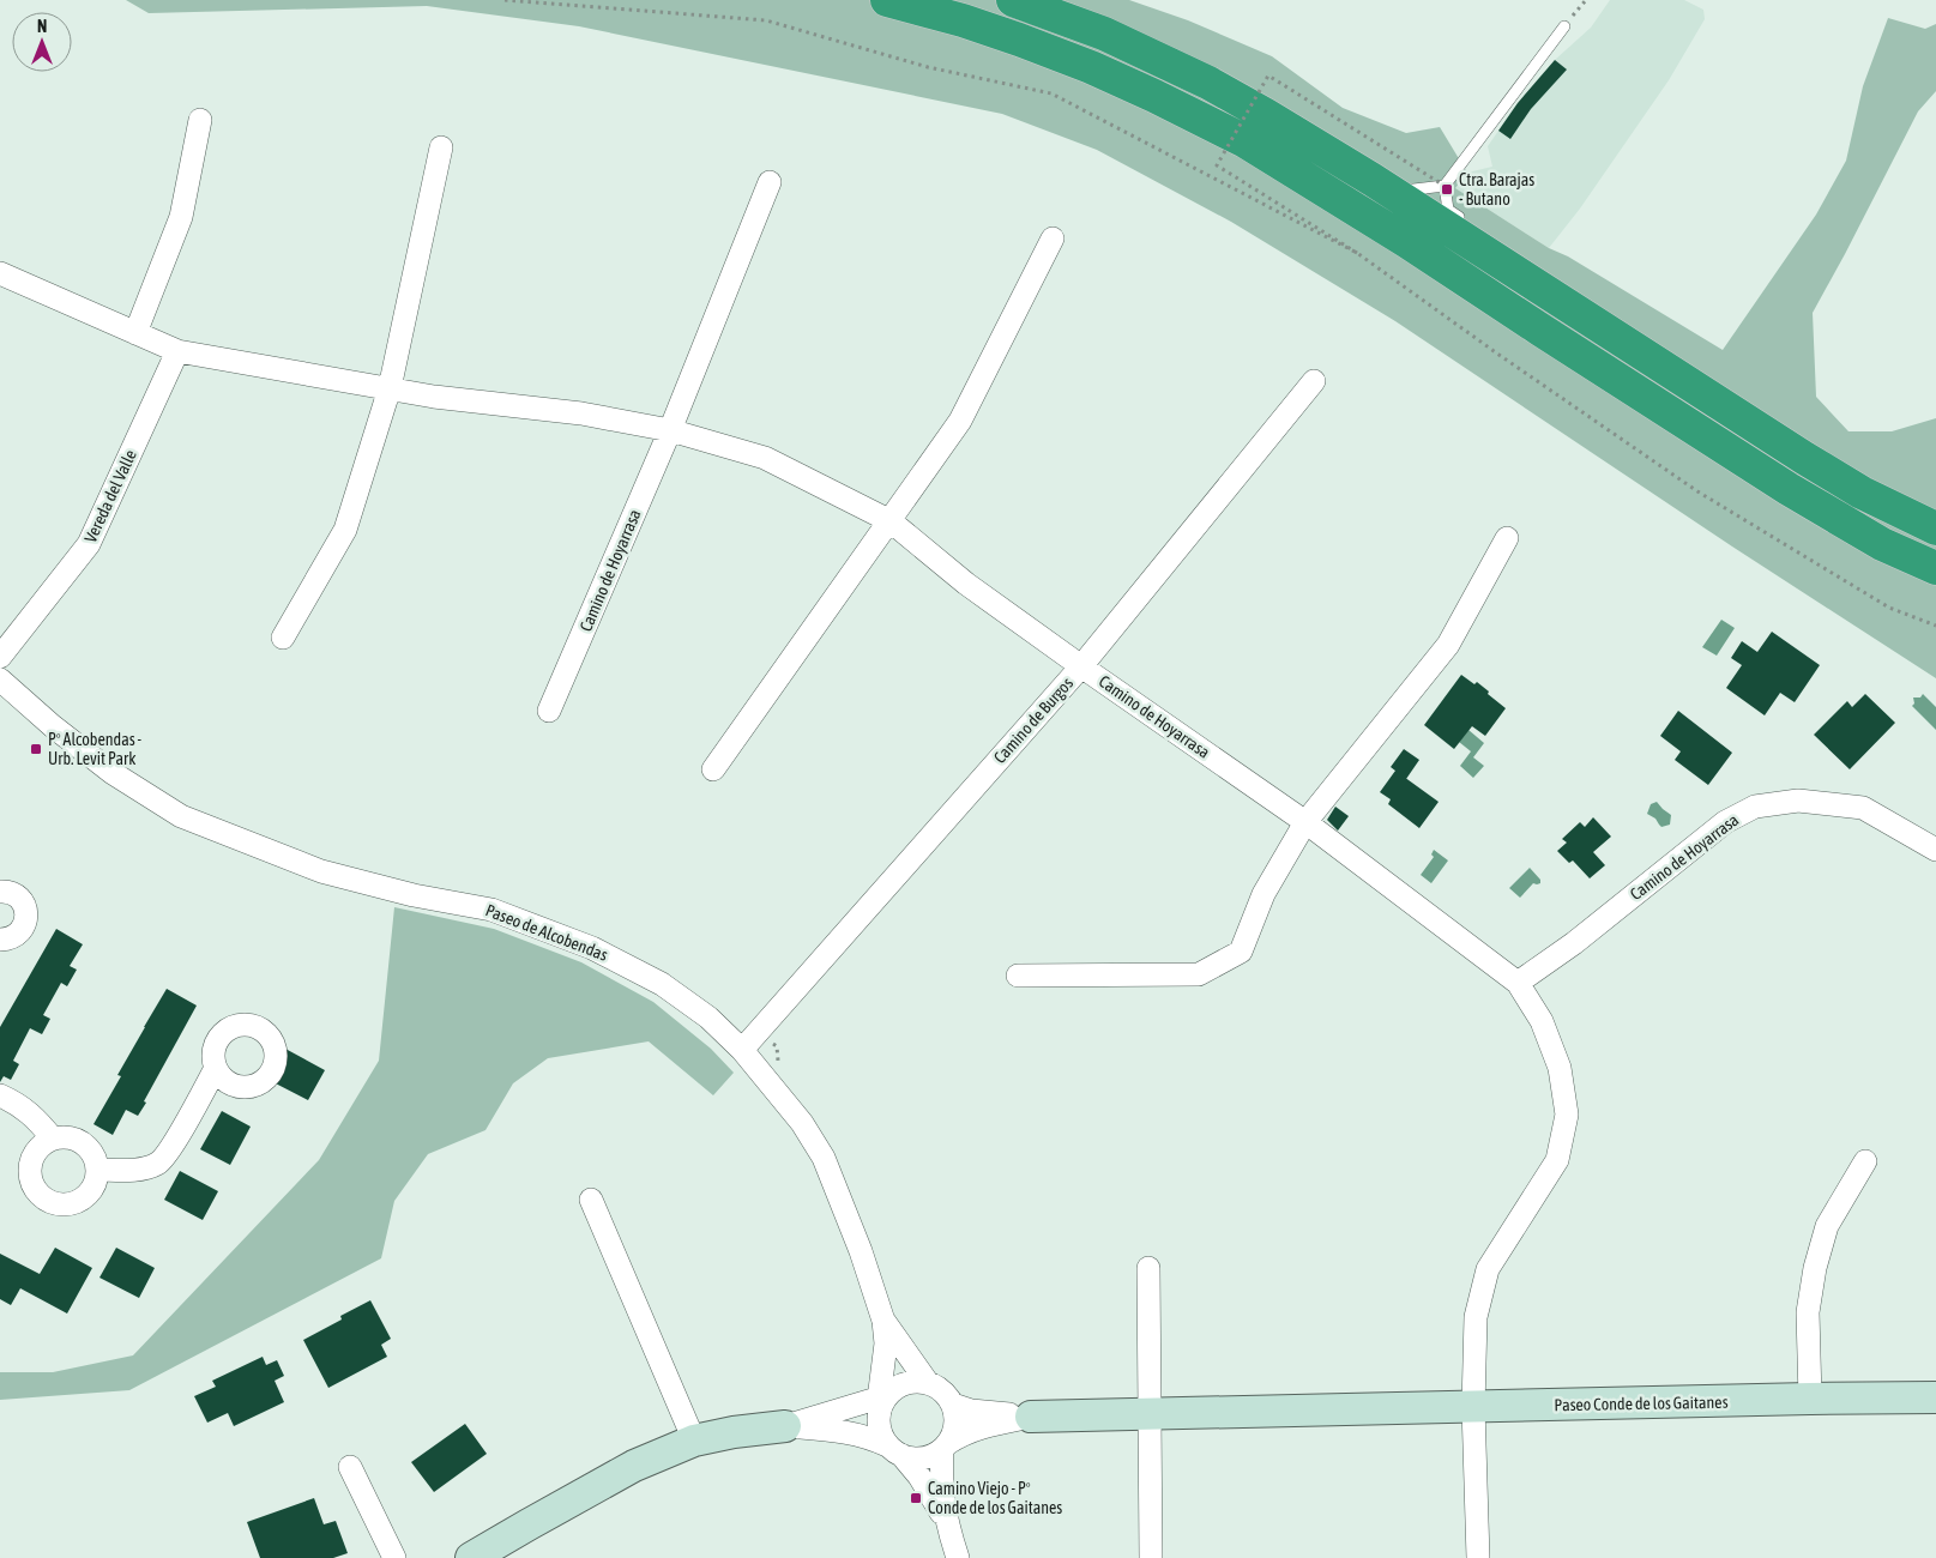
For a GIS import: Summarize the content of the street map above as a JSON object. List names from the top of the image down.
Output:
{
  "streets": {
    "street": [
      "Vereda del Valle",
      "Camino de Hoyarrasa",
      "Camino de Burgos",
      "Paseo de Alcobendas",
      "Paseo Conde de los Gaitanes"
    ]
  },
  "crossings": [
    ["Vereda del Valle", "Camino de Hoyarrasa"],
    ["Camino de Hoyarrasa", "Camino de Burgos"],
    ["Camino de Hoyarrasa", "Paseo Conde de los Gaitanes"],
    ["Camino de Burgos", "Paseo de Alcobendas"],
    ["Paseo de Alcobendas", "Paseo Conde de los Gaitanes"]
  ],
  "places": {
    "transit": ["Ctra. Barajas - Butano", "Pº Alcobendas - Urb. Levit Park", "Camino Viejo - Pº Conde de los Gaitanes"]
  },
  "north": "top"
}
